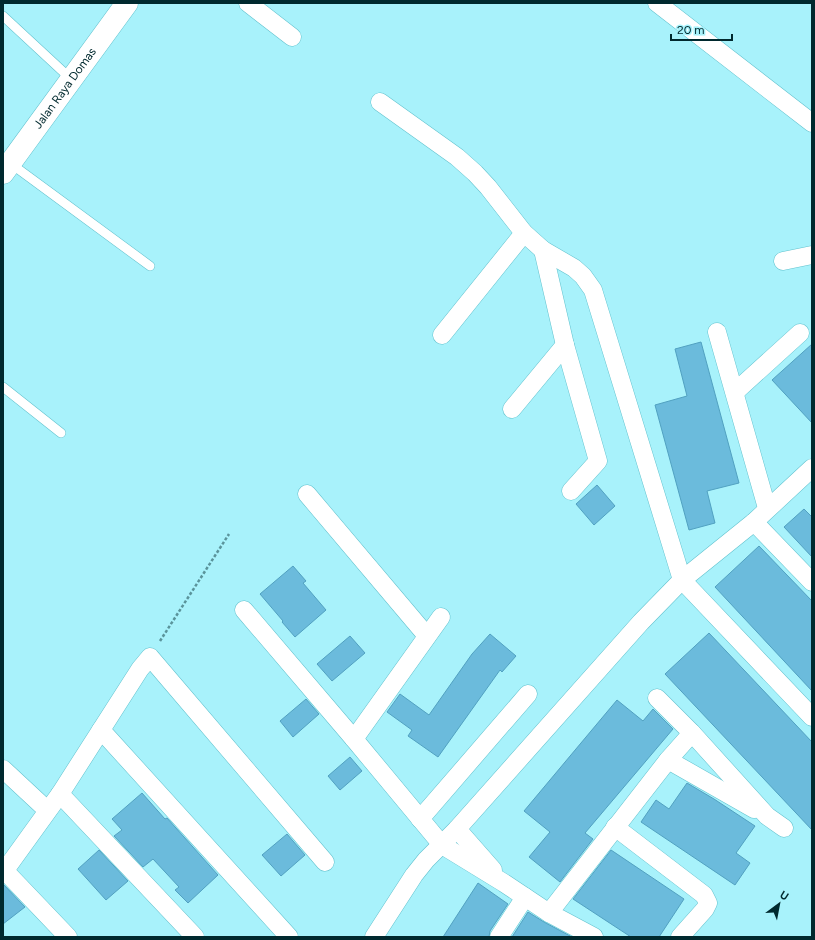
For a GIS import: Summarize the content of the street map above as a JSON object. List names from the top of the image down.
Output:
{
  "streets": {
    "highway": ["Jalan Raya Domas"]
  },
  "scale_bar": "20 m",
  "north": "top right"
}
